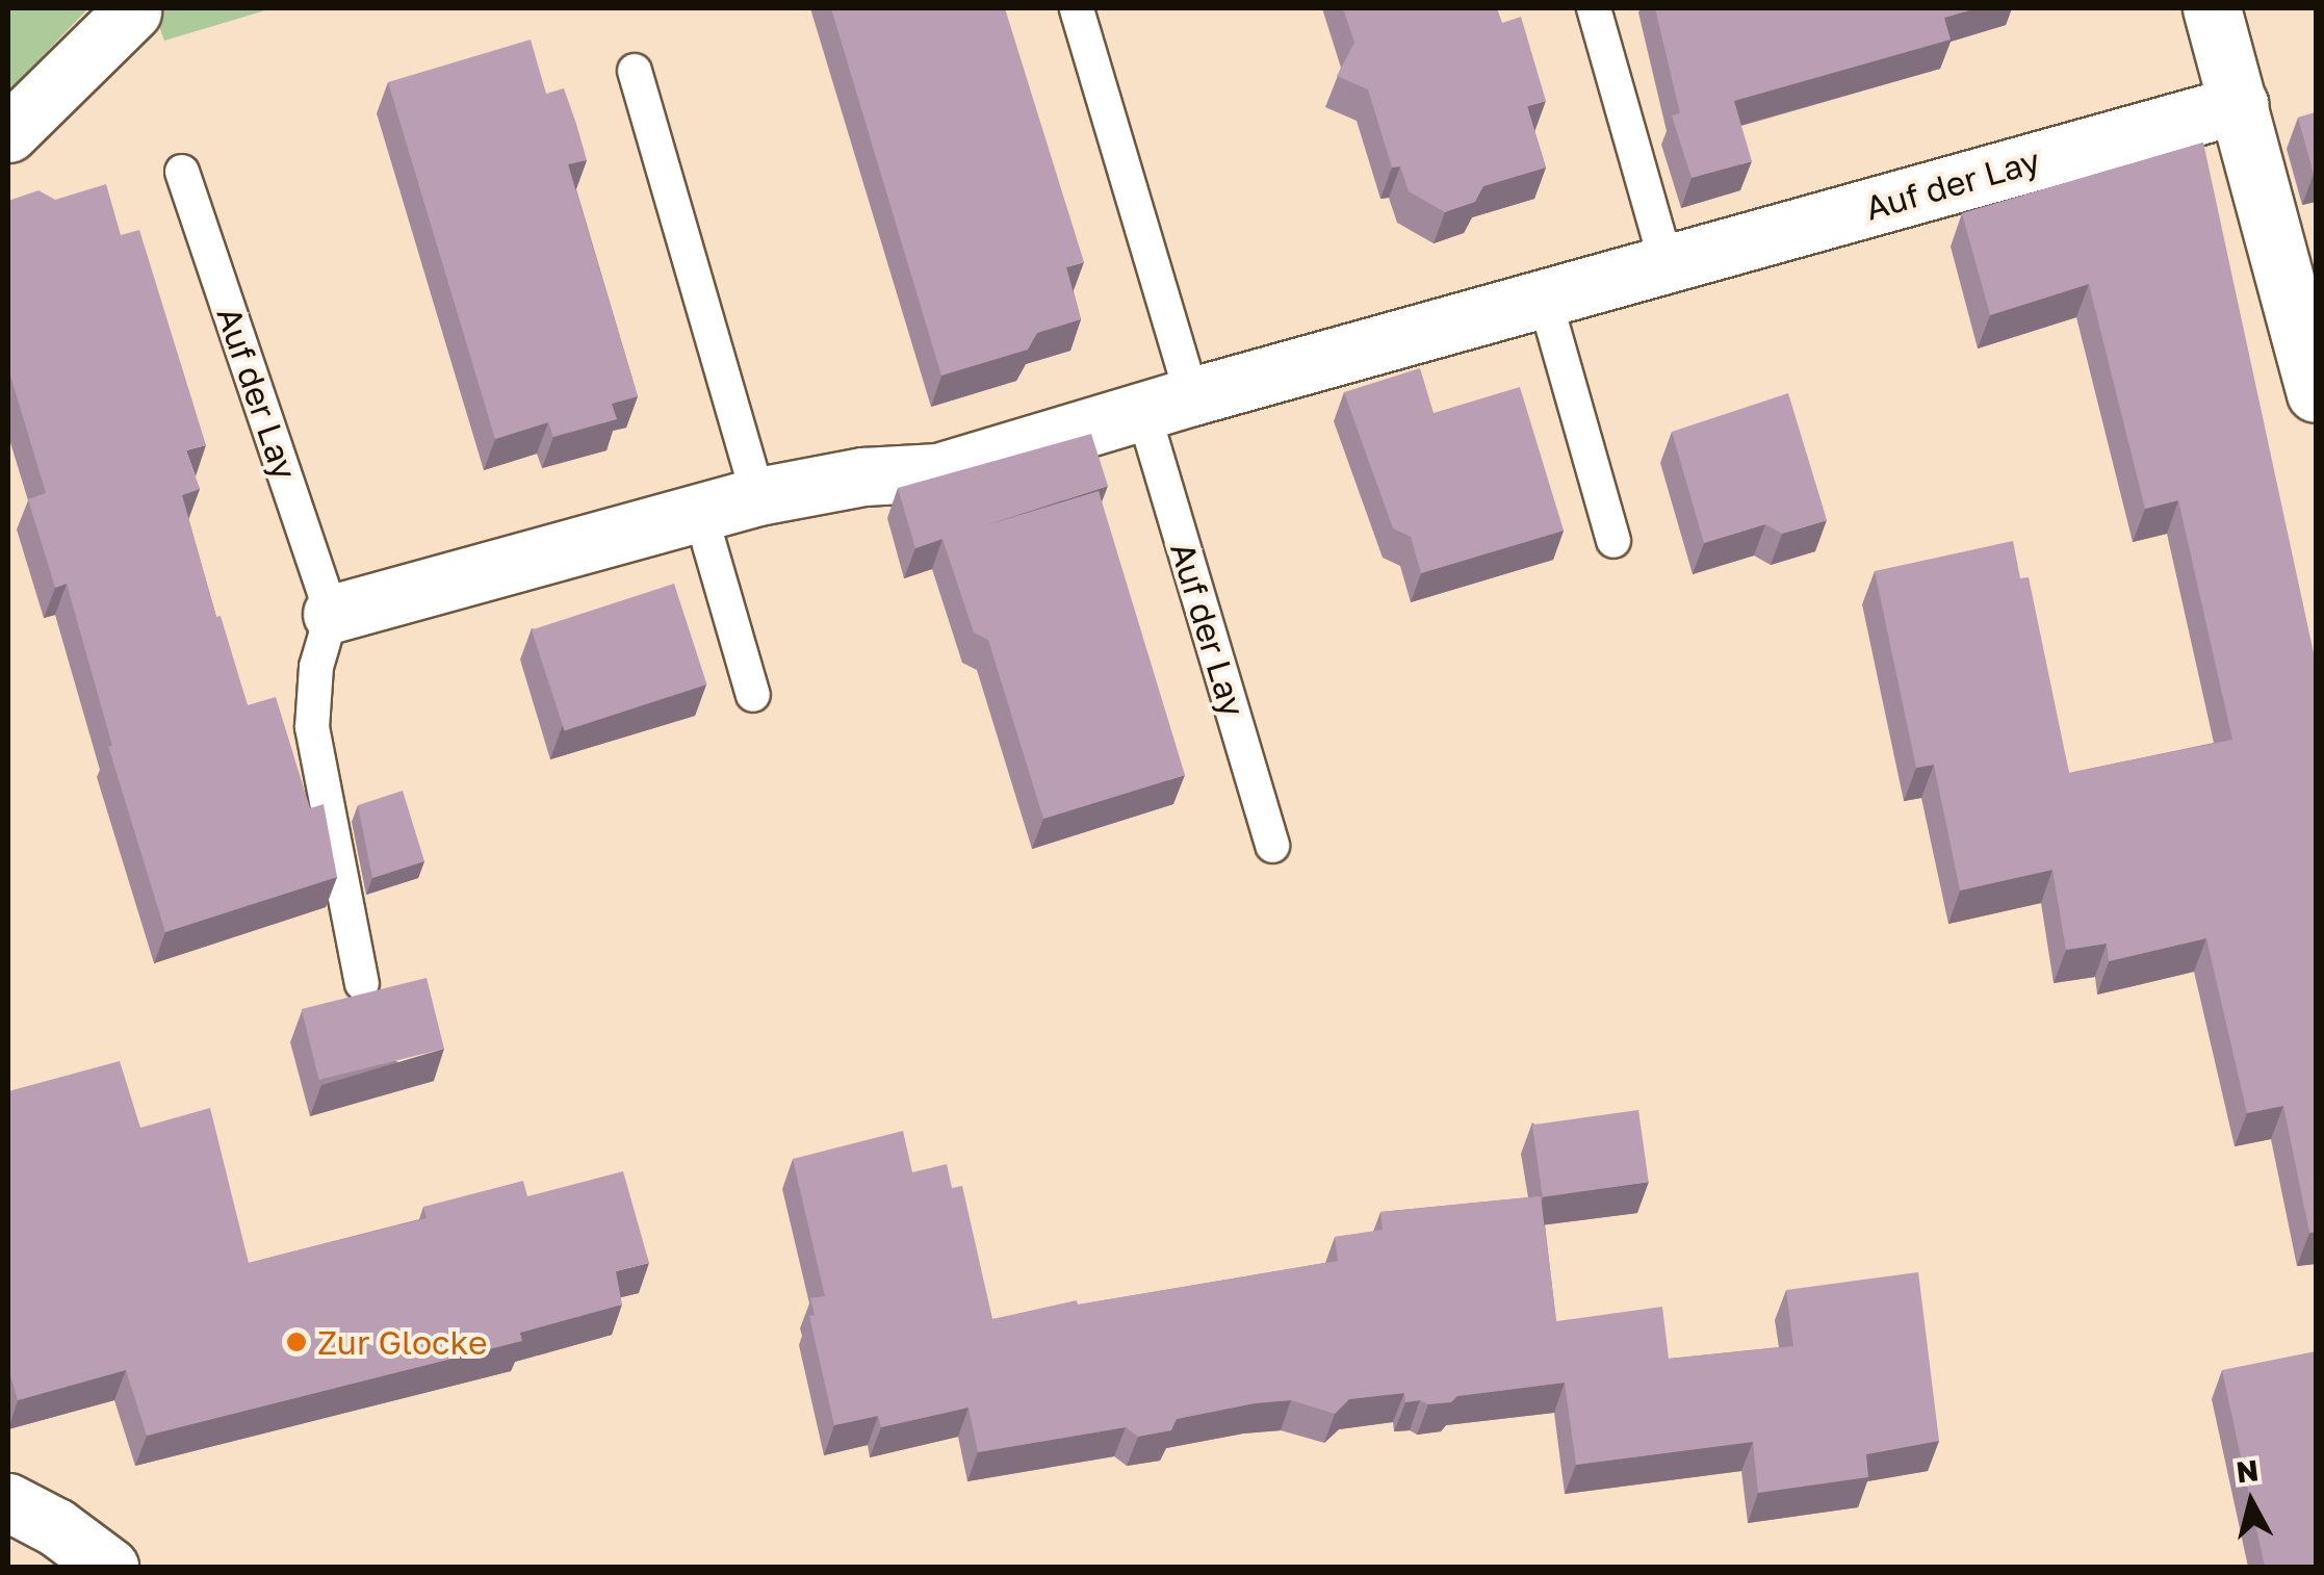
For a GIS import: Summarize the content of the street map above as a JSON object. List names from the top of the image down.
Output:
{
  "streets": {
    "street": ["Auf der Lay"]
  },
  "places": ["Zur Glocke"],
  "north": "top"
}
